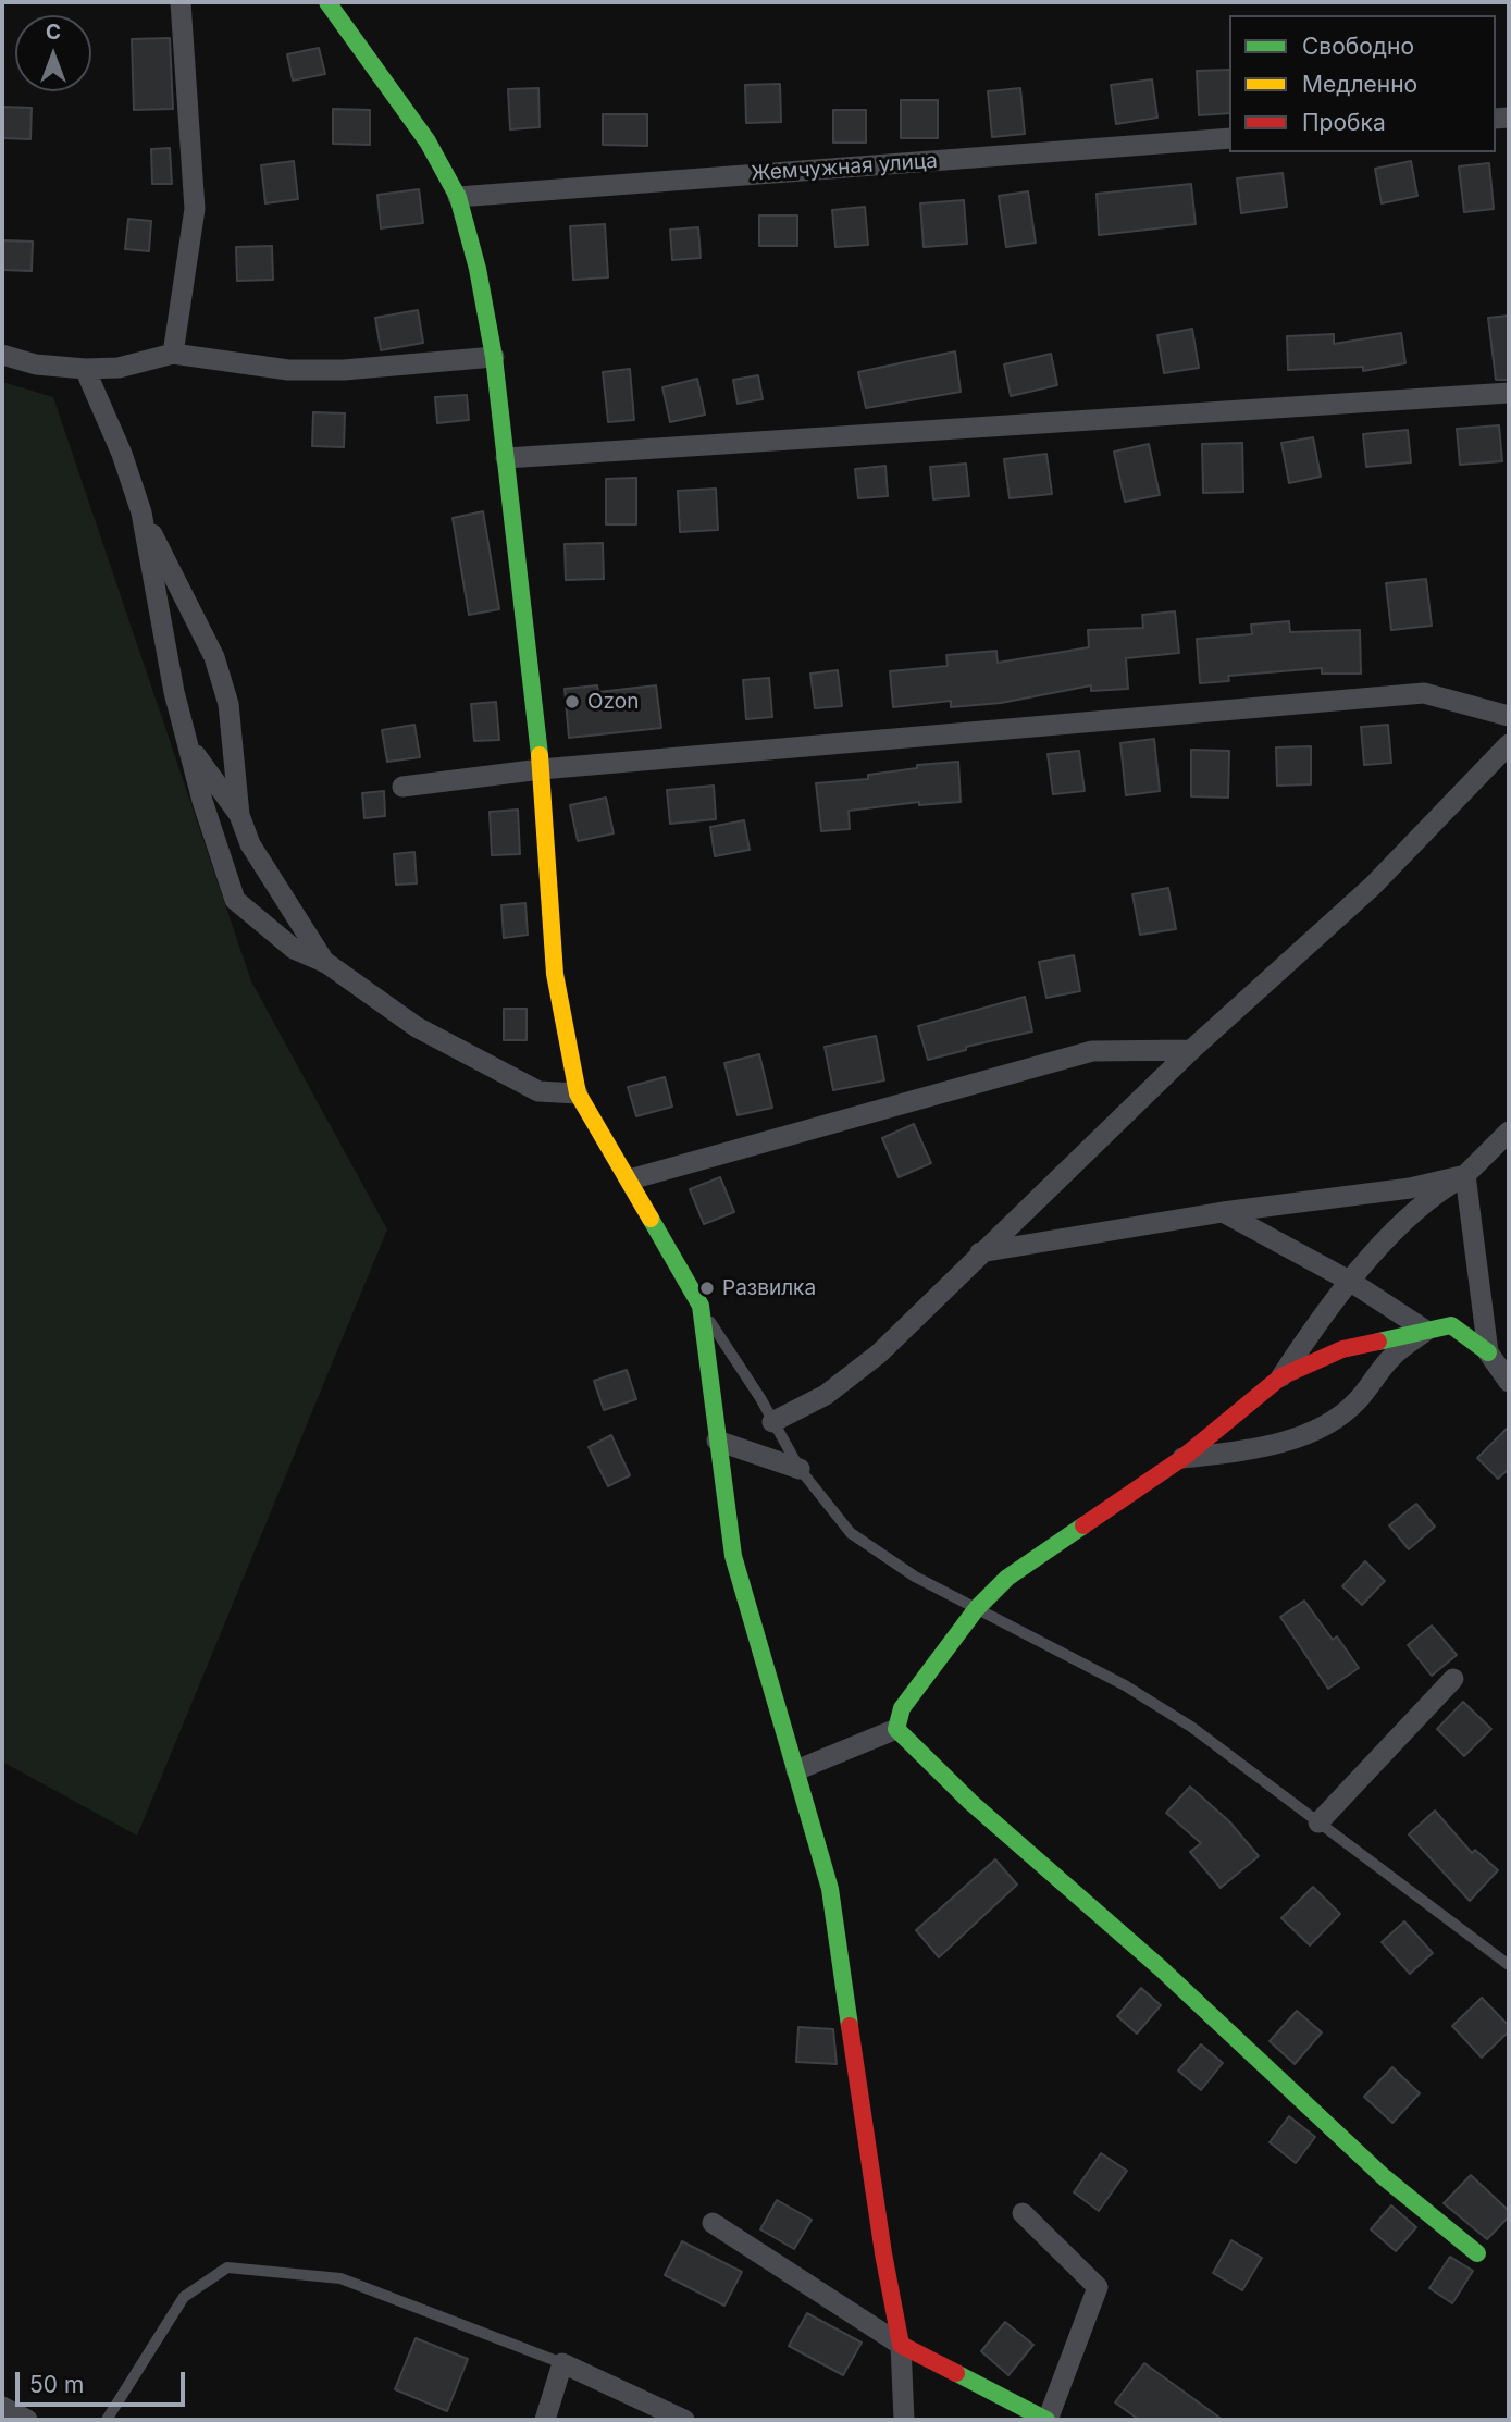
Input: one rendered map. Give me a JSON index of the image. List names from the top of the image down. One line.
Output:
{"streets":{"street":["Жемчужная улица"]},"places":["Ozon","Развилка"],"legend":["Свободно","Медленно","Пробка"],"scale_bar":"50 m","north":"top"}
